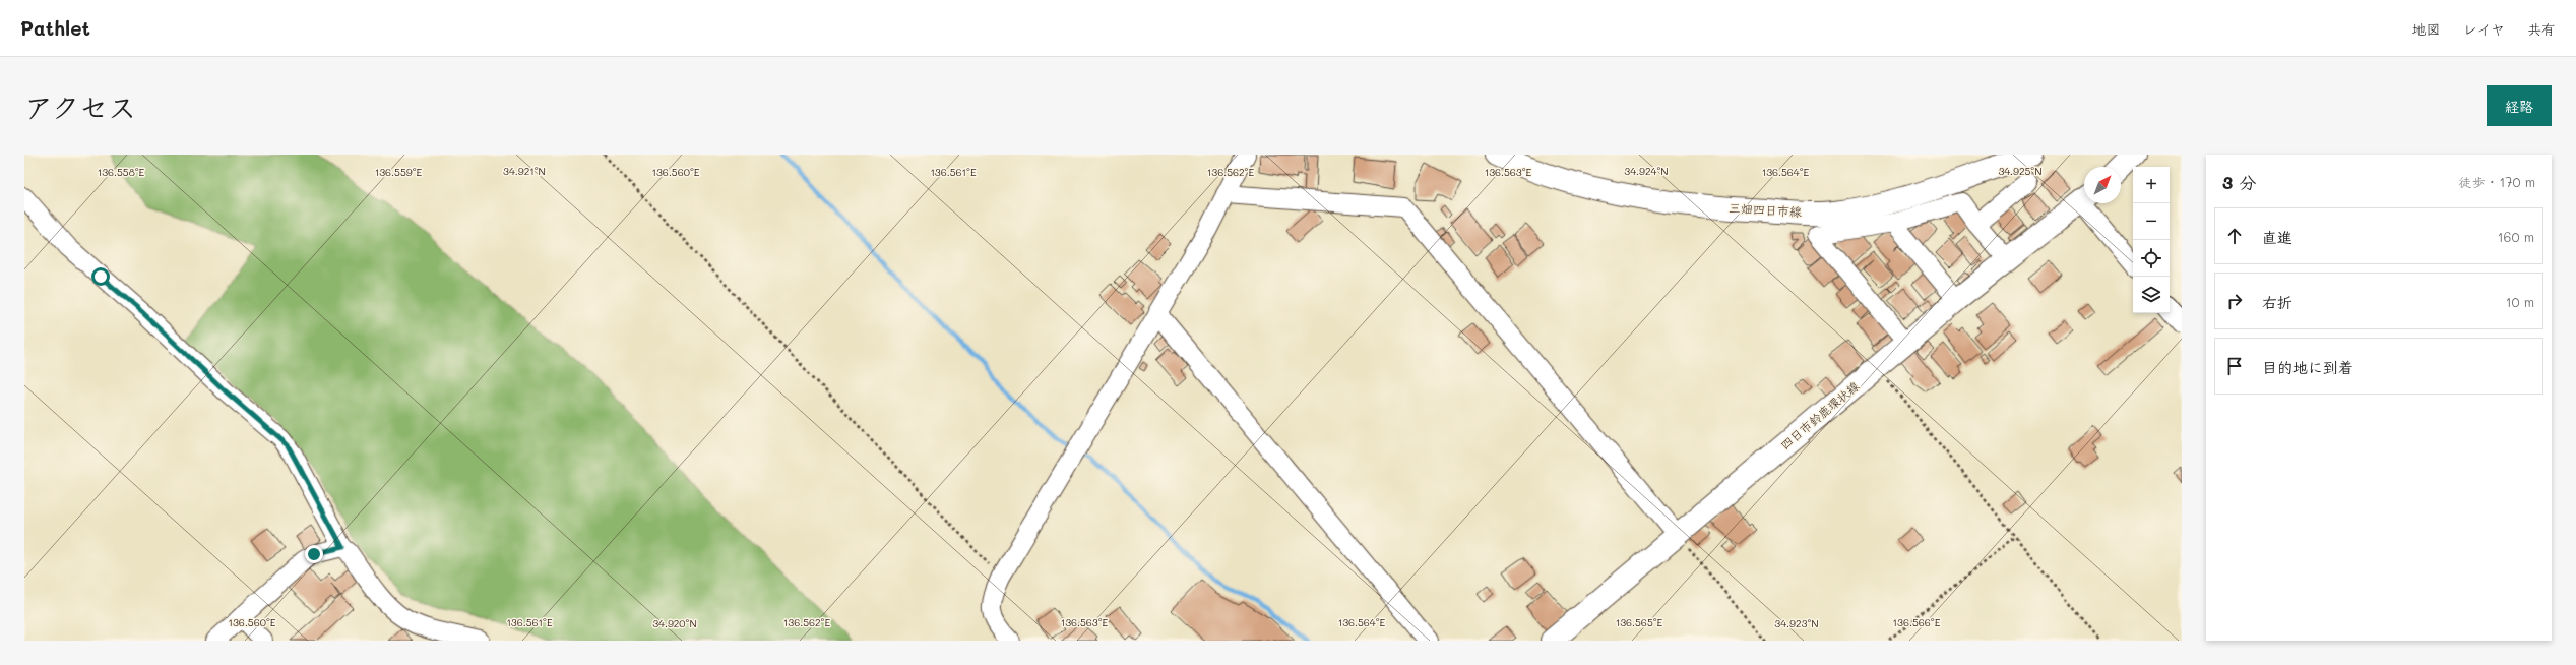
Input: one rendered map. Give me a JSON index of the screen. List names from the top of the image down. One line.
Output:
{"streets":{"main road":["三畑四日市線","四日市鈴鹿環状線"]},"north":"top right","page":{"header":"Pathlet","nav":["地図","レイヤ","共有"],"title":"アクセス","buttons":"経路","heading":["3 分","徒歩 · 170 m"],"map_buttons":["+","−"],"list":[["直進","160 m"],["右折","10 m"],"目的地に到着"]},"coordinates":["34.924°N","34.921°N","34.925°N","136.558°E","136.559°E","136.560°E","136.561°E","136.562°E","136.563°E","136.564°E","136.565°E","136.566°E","34.920°N","34.923°N"]}
